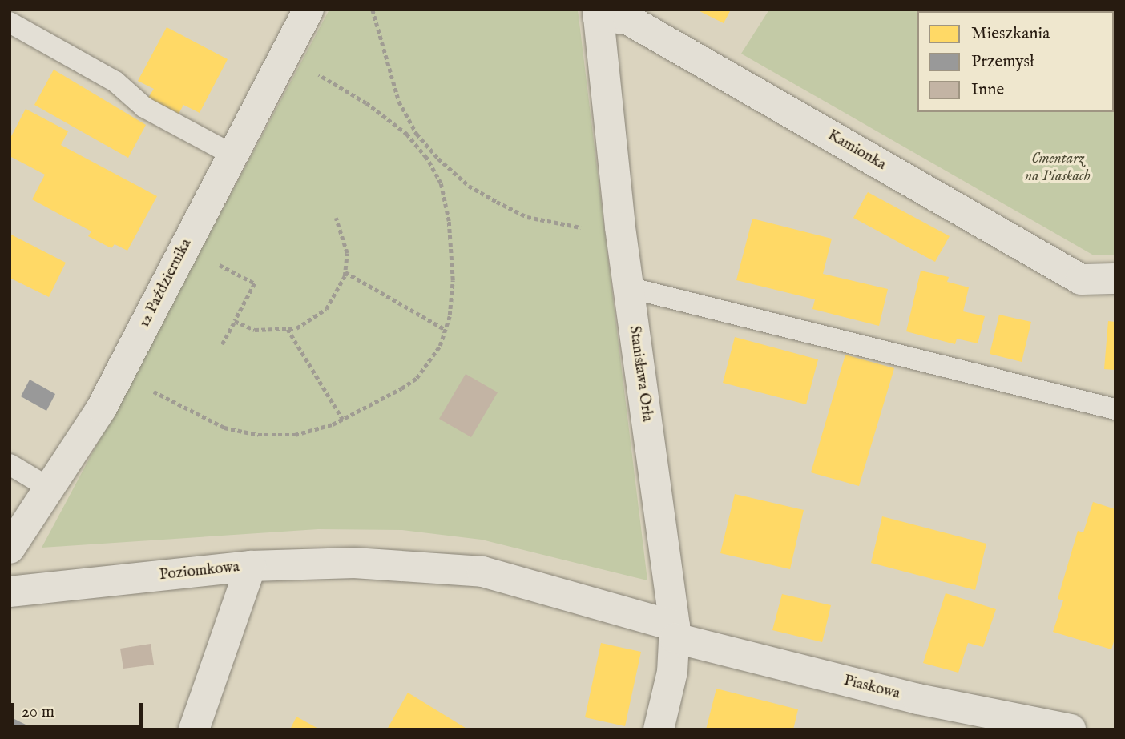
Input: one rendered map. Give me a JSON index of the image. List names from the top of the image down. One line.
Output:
{"streets":{"street":["Kamionka","12 Października","Stanisława Orła","Poziomkowa","Piaskowa"]},"crossings":[["Kamionka","Stanisława Orła"],["Stanisława Orła","Piaskowa"],["Poziomkowa","Piaskowa"]],"parks":["Cmentarz na Piaskach"],"legend":["Mieszkania","Przemysł","Inne"],"scale_bar":"20 m"}
